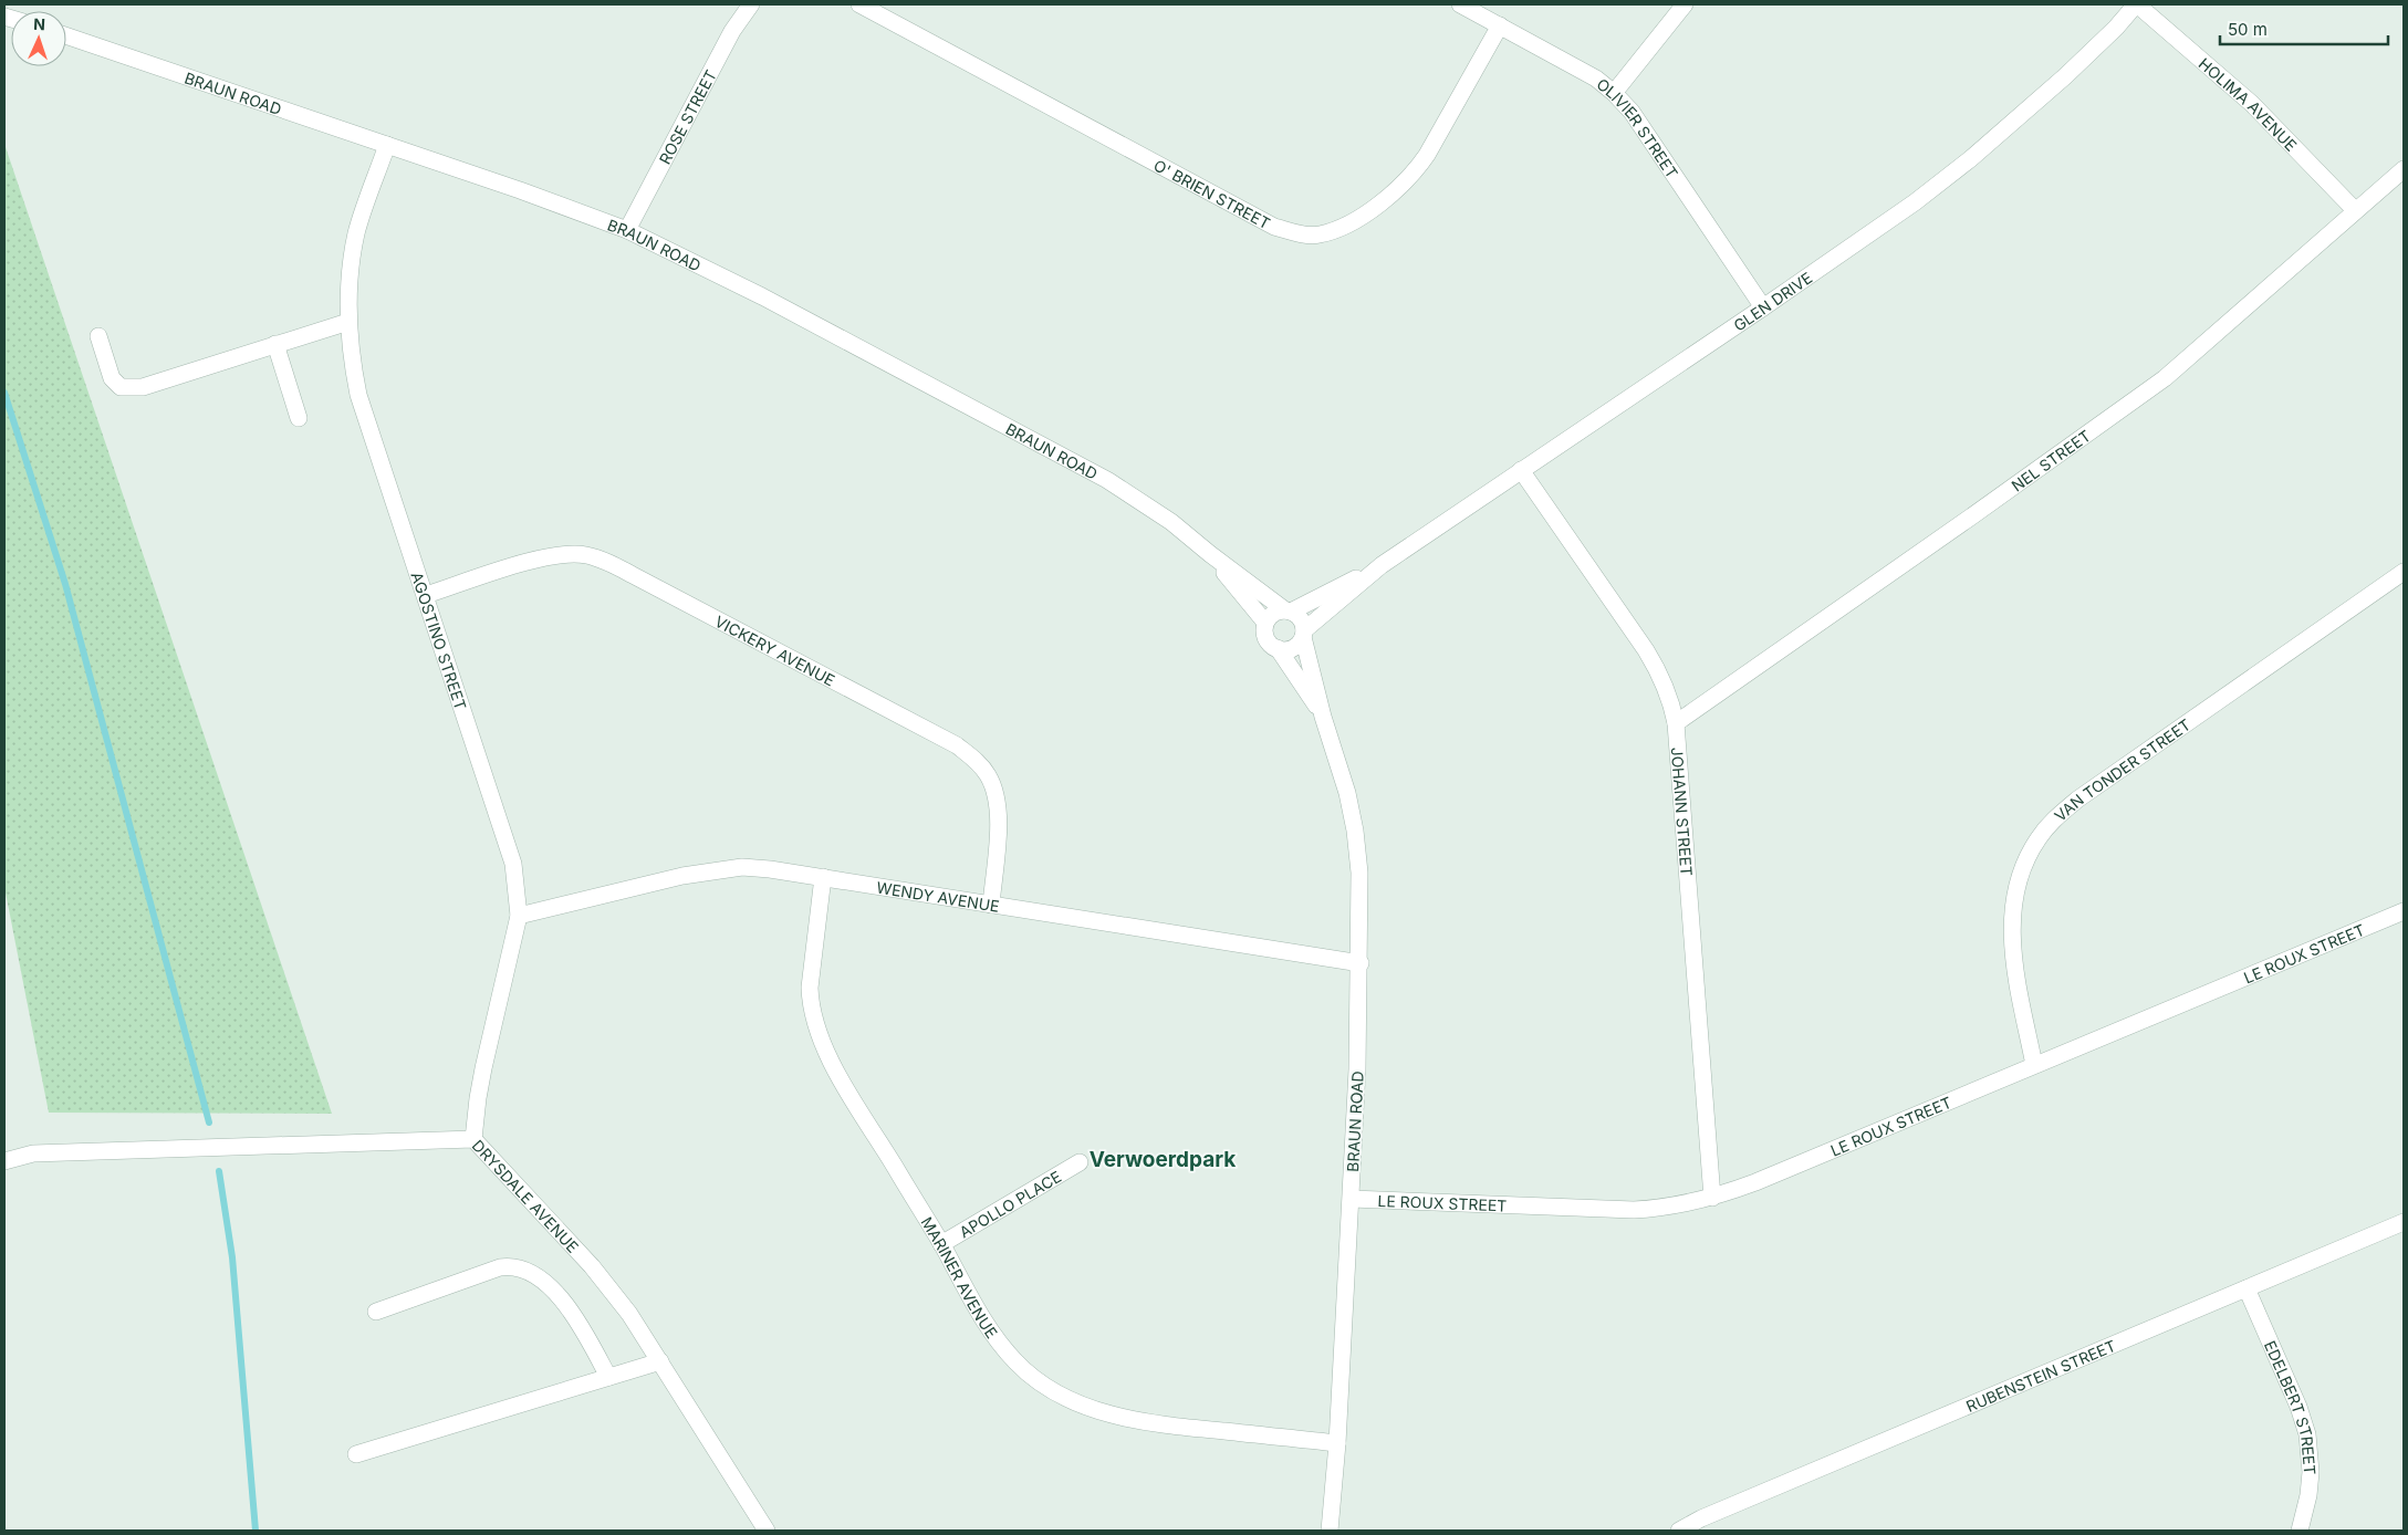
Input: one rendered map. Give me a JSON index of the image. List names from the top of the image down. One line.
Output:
{"streets":{"street":["BRAUN ROAD","HOLIMA AVENUE","ROSE STREET","OLIVIER STREET","O' BRIEN STREET","GLEN DRIVE","NEL STREET","AGOSTINO STREET","VICKERY AVENUE","VAN TONDER STREET","JOHANN STREET","WENDY AVENUE","LE ROUX STREET","DRYSDALE AVENUE","APOLLO PLACE","MARINER AVENUE","RUBENSTEIN STREET","EDELBERT STREET"]},"crossings":[["BRAUN ROAD","ROSE STREET"],["BRAUN ROAD","GLEN DRIVE"],["BRAUN ROAD","AGOSTINO STREET"],["BRAUN ROAD","WENDY AVENUE"],["BRAUN ROAD","LE ROUX STREET"],["BRAUN ROAD","MARINER AVENUE"],["HOLIMA AVENUE","GLEN DRIVE"],["HOLIMA AVENUE","NEL STREET"],["OLIVIER STREET","O' BRIEN STREET"],["OLIVIER STREET","GLEN DRIVE"],["GLEN DRIVE","JOHANN STREET"],["NEL STREET","JOHANN STREET"],["AGOSTINO STREET","VICKERY AVENUE"],["AGOSTINO STREET","WENDY AVENUE"],["AGOSTINO STREET","DRYSDALE AVENUE"],["VICKERY AVENUE","WENDY AVENUE"],["VAN TONDER STREET","LE ROUX STREET"],["JOHANN STREET","LE ROUX STREET"],["WENDY AVENUE","MARINER AVENUE"],["APOLLO PLACE","MARINER AVENUE"],["RUBENSTEIN STREET","EDELBERT STREET"]],"districts":["Verwoerdpark"],"scale_bar":"50 m","north":"top"}
